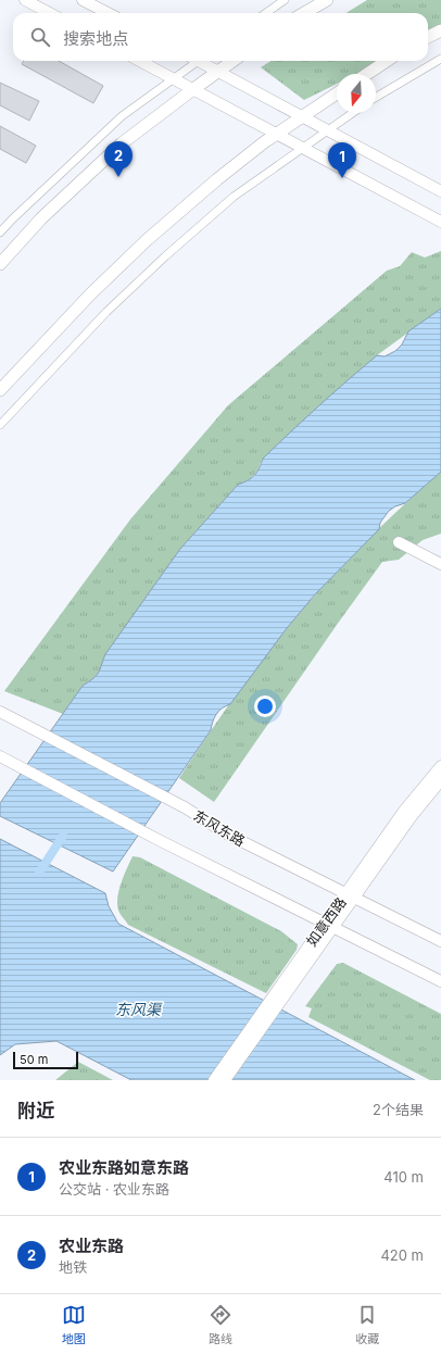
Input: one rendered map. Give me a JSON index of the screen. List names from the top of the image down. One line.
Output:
{"streets":{"main road":["东风东路","如意西路"]},"crossings":[["东风东路","如意西路"]],"water":["东风渠"],"scale_bar":"50 m","north":"bottom","page":{"search":"搜索地点","pins":["2","1"],"scale":"50 m","heading":["附近","2个结果"],"list":[{"mark":"1","name":"农业东路如意东路","note":"公交站 · 农业东路","value":"410 m"},{"mark":"2","name":"农业东路","note":"地铁","value":"420 m"}],"nav":["地图","路线","收藏"]}}
